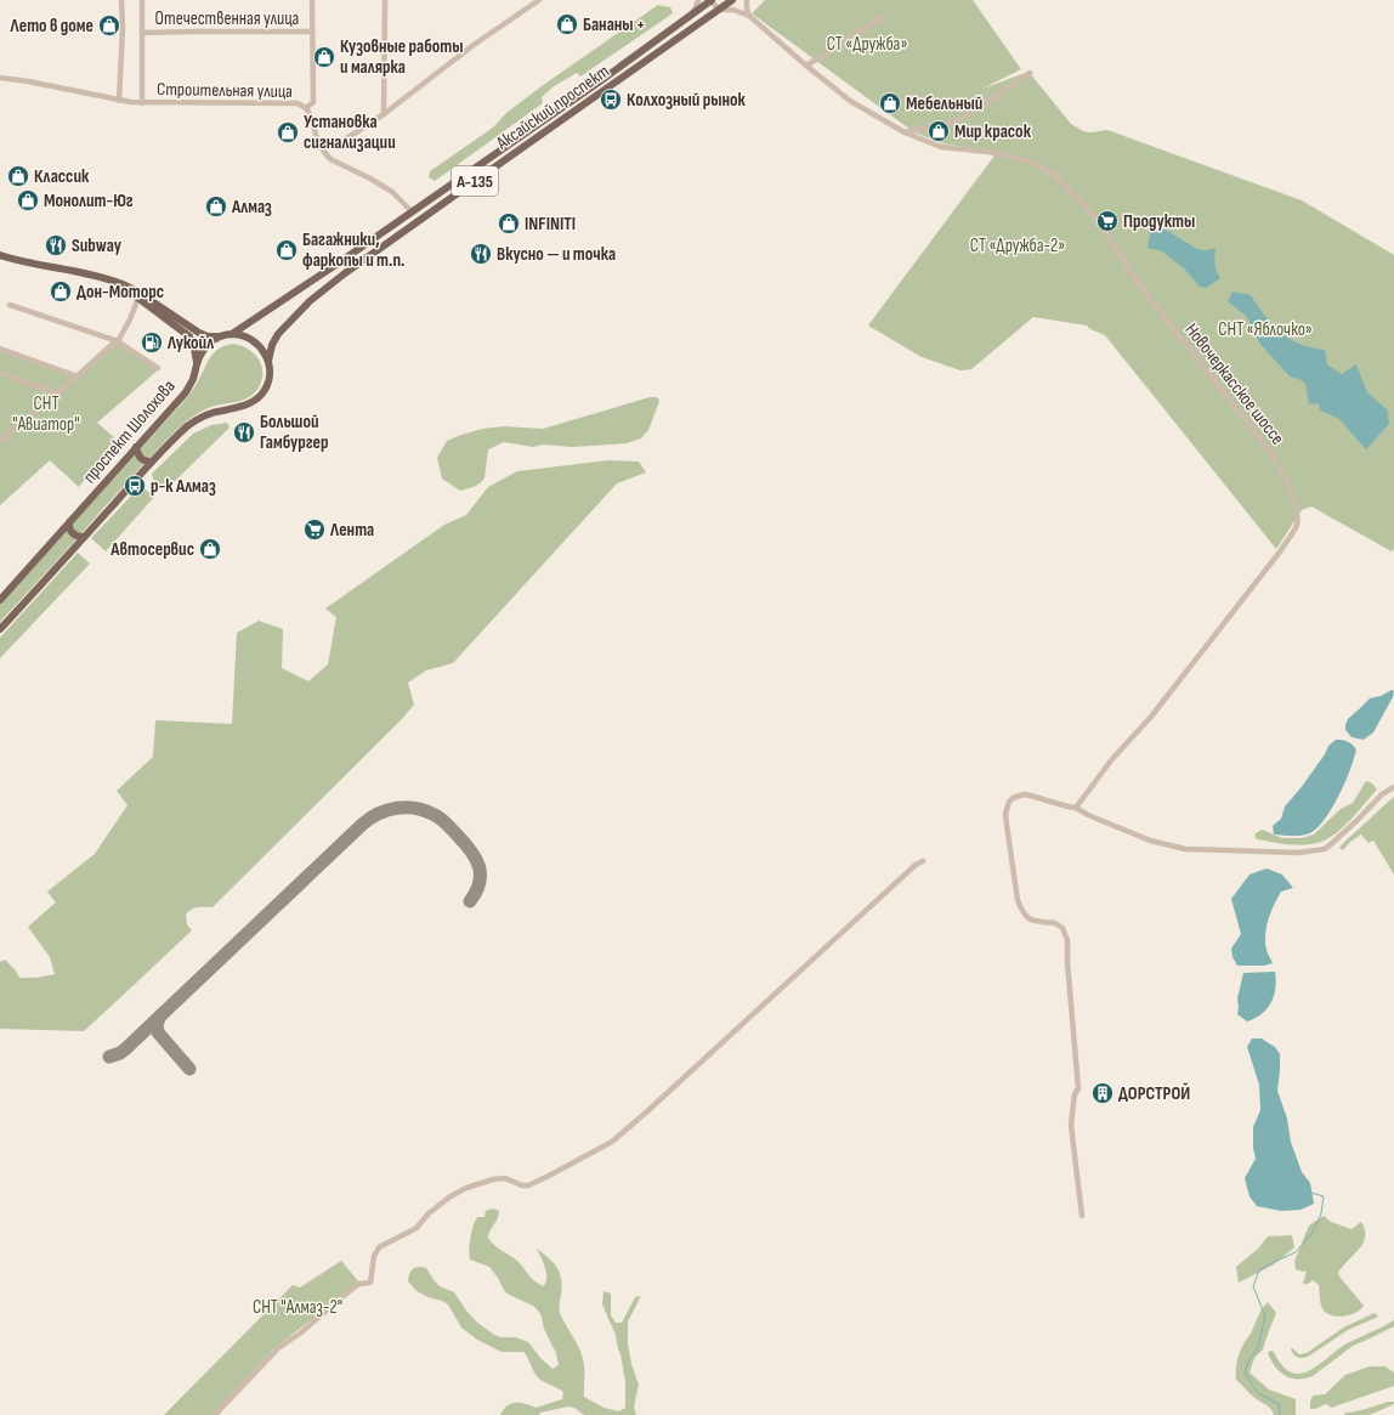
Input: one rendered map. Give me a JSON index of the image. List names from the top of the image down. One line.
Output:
{"streets":{"main road":["Аксайский проспект","А-135","проспект Шолохова"],"street":["Отечественная улица","Строительная улица","Новочеркасское шоссе"]},"crossings":[["Аксайский проспект","проспект Шолохова"]],"parks":["СТ «Дружба»","СТ «Дружба-2»","СНТ «Яблочко»","СНТ \"Авиатор\"","СНТ \"Алмаз-2\""],"places":{"shop":["Бананы +","Лето в доме","Кузовные работы и малярка","Мебельный","Мир красок","Установка сигнализации","Классик","Монолит-Юг","Алмаз","INFINITI","Багажники, фаркопы и т.п.","Дон-Моторс","Автосервис"],"bus stop":["Колхозный рынок","р-к Алмаз"],"supermarket":["Продукты","Лента"],"restaurant":["Subway","Вкусно — и точка","Большой Гамбургер"],"fuel station":["Лукойл"],"building":["ДОРСТРОЙ"]}}
